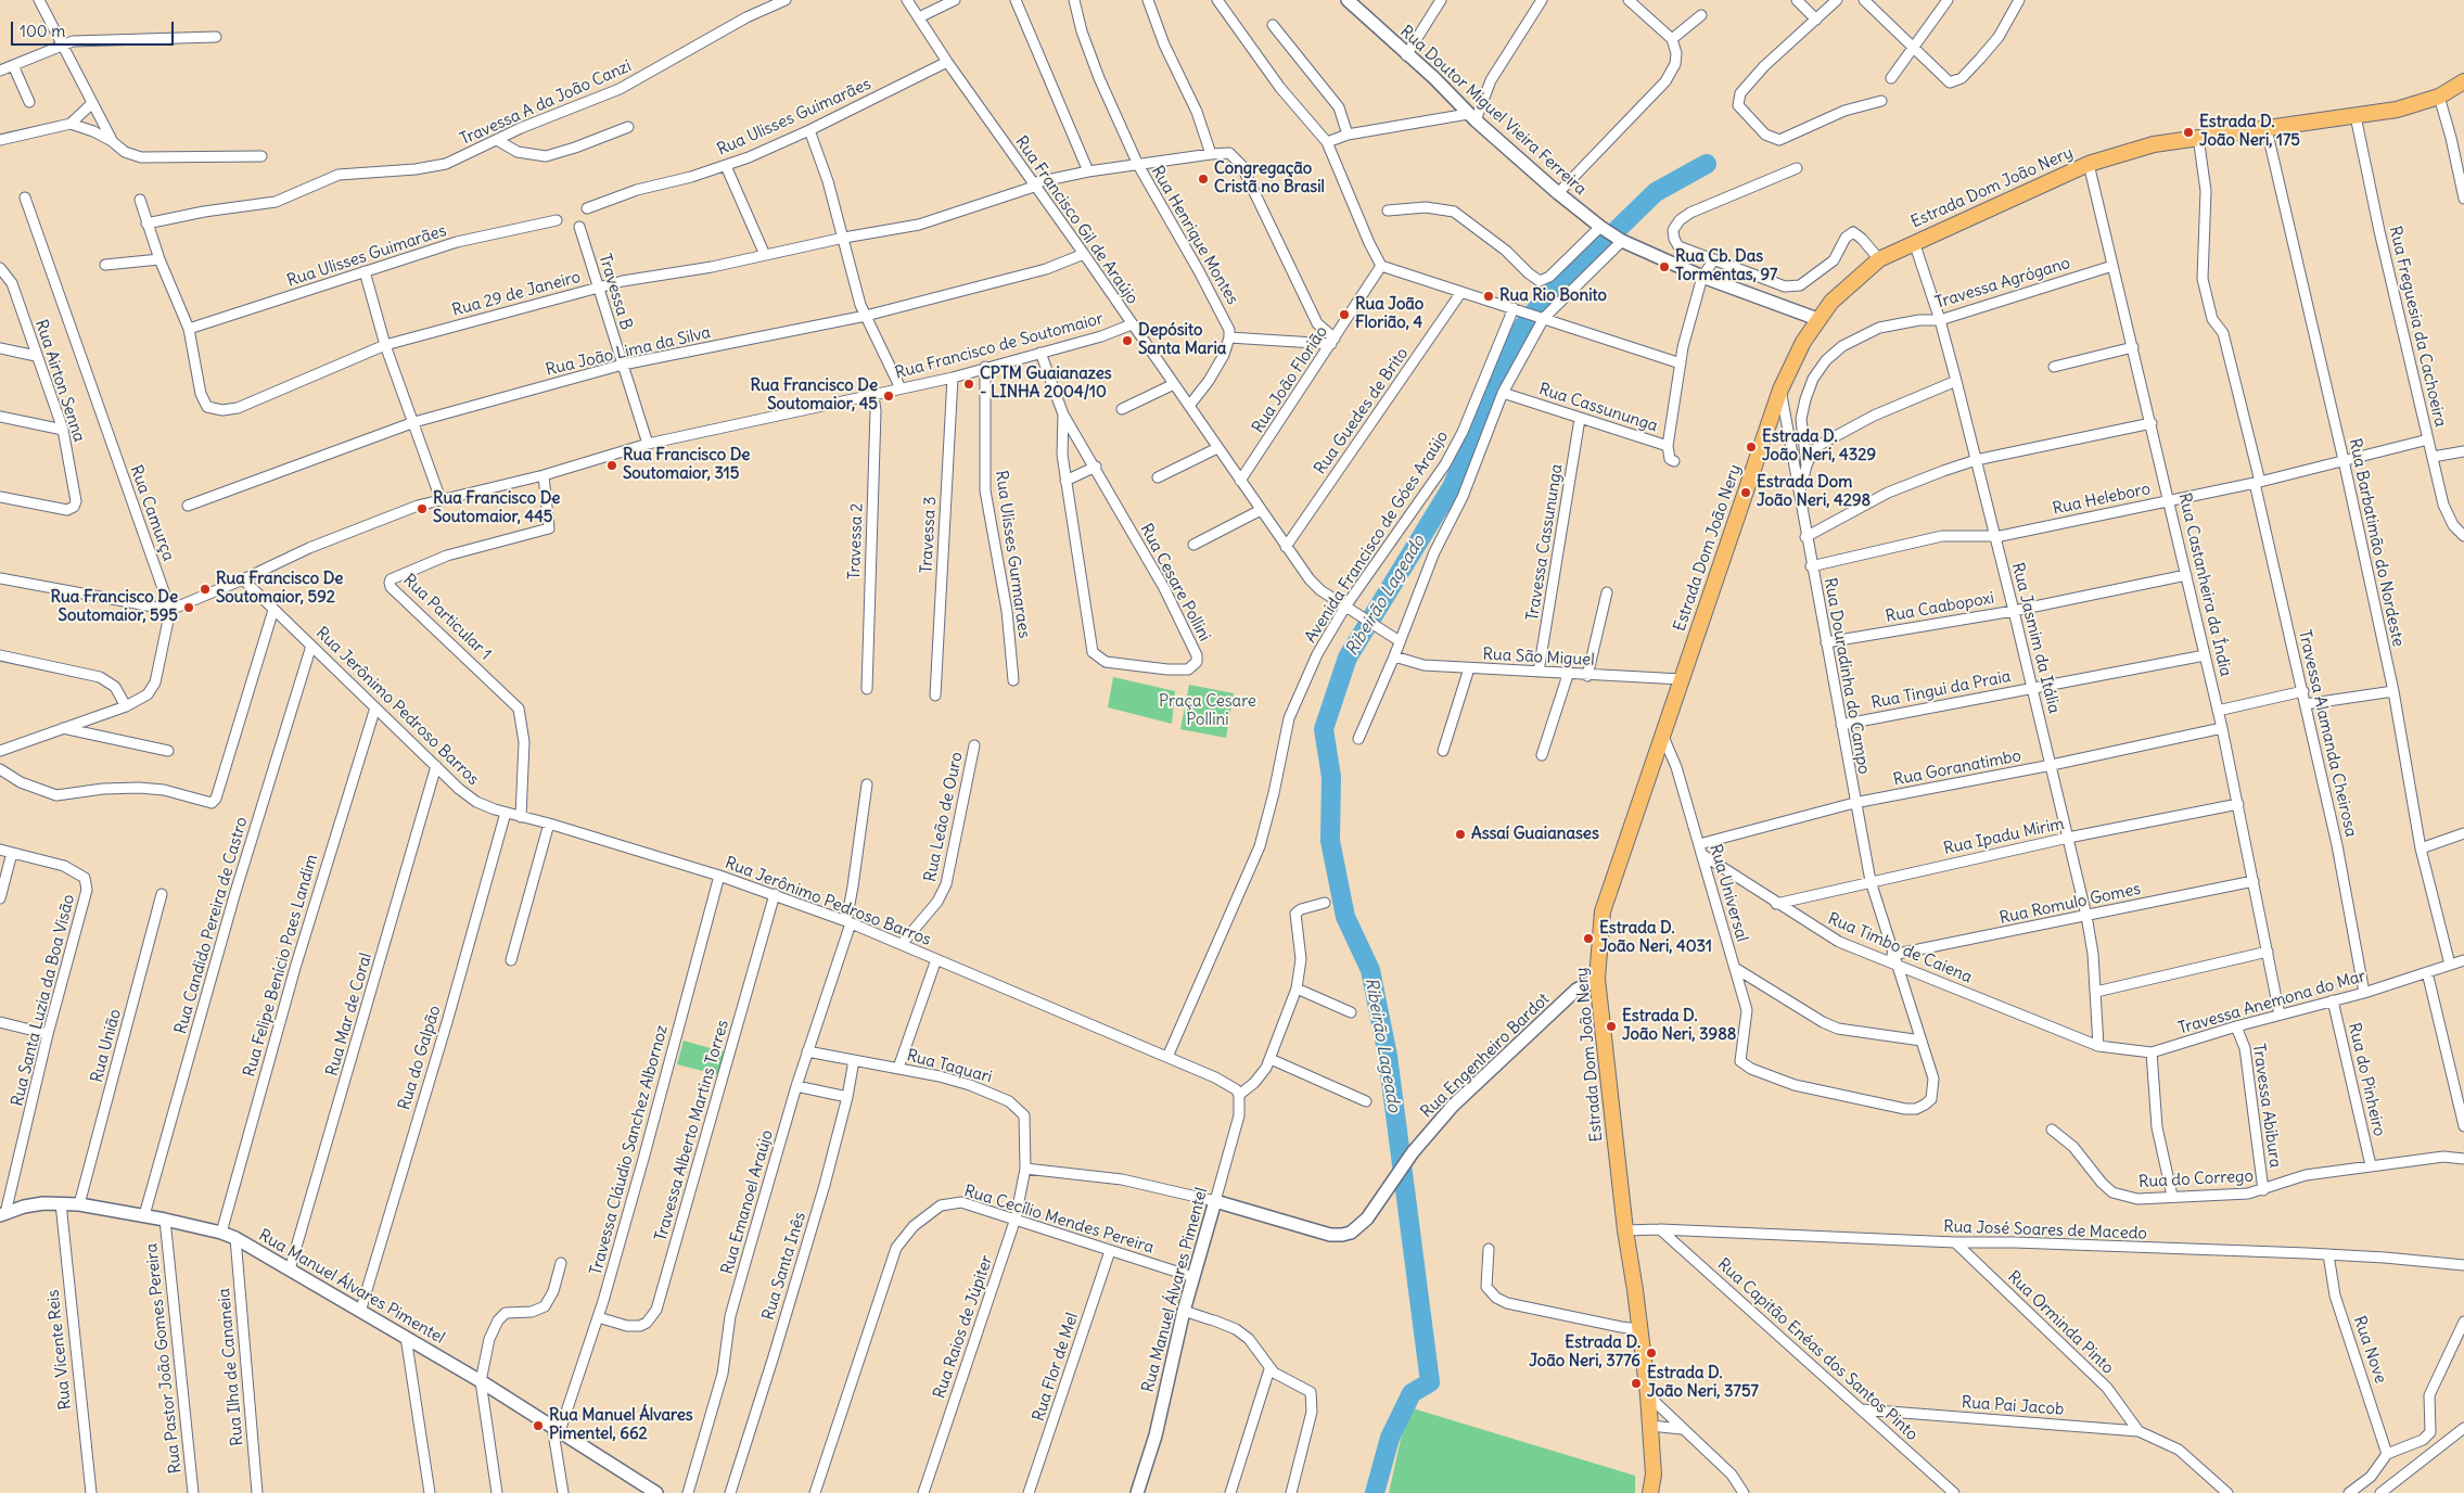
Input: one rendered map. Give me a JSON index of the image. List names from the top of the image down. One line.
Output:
{"streets":{"main road":["Estrada Dom João Nery"],"street":["Travessa A da João Canzi","Rua Doutor Miguel Vieira Ferreira","Rua Ulisses Guimarães","Rua Francisco Gil de Araújo","Rua Henrique Montes","Travessa Agrógano","Travessa B","Rua 29 de Janeiro","Rua Freguesia da Cachoeira","Rua Francisco de Soutomaior","Rua João Lima da Silva","Rua João Florião","Rua Airton Senna","Rua Cassununga","Rua Guedes de Brito","Rua Heleboro","Rua Camurça","Travessa 3","Avenida Francisco de Góes Araújo","Travessa 2","Travessa Cassununga","Rua Barbatimão do Nordeste","Rua Ulisses Gurmaraes","Rua Cesare Pollini","Rua Castanheira da Índia","Rua Caabopoxi","Rua Particular 1","Rua Jasmim da Itália","Rua São Miguel","Rua Douradinha do Campo","Rua Tingui da Praia","Rua Jerônimo Pedroso Barros","Travessa Alamanda Cheirosa","Rua Goranatimbo","Rua Leão de Ouro","Rua Ipadu Mirim","Rua Universal","Rua Romulo Gomes","Rua Candido Pereira de Castro","Rua Timbo de Caiena","Rua Felipe Benício Paes Landim","Rua Santa Luzia da Boa Visão","Travessa Anemona do Mar","Rua Mar de Coral","Rua União","Rua Engenheiro Bardot","Rua do Galpão","Rua Taquari","Rua do Pinheiro","Travessa Abibura","Travessa Alberto Martins Torres","Travessa Cláudio Sanchez Albornoz","Rua do Corrego","Rua Emanoel Araújo","Rua Cecílio Mendes Pereira","Rua José Soares de Macedo","Rua Santa Inês","Rua Manuel Álvares Pimentel","Rua Orminda Pinto","Rua Raios de Júpiter","Rua Vicente Reis","Rua Capitão Enéas dos Santos Pinto","Rua Nove","Rua Pastor João Gomes Pereira","Rua Ilha de Cananeia","Rua Flor de Mel","Rua Pai Jacob"]},"crossings":[["Rua Doutor Miguel Vieira Ferreira","Estrada Dom João Nery"],["Rua Ulisses Guimarães","Rua Francisco Gil de Araújo"],["Rua Ulisses Guimarães","Rua 29 de Janeiro"],["Estrada Dom João Nery","Rua Freguesia da Cachoeira"],["Estrada Dom João Nery","Rua Barbatimão do Nordeste"],["Estrada Dom João Nery","Rua Castanheira da Índia"],["Estrada Dom João Nery","Rua Jasmim da Itália"],["Estrada Dom João Nery","Rua São Miguel"],["Estrada Dom João Nery","Rua Douradinha do Campo"],["Estrada Dom João Nery","Travessa Alamanda Cheirosa"],["Estrada Dom João Nery","Rua Universal"],["Estrada Dom João Nery","Rua Engenheiro Bardot"],["Estrada Dom João Nery","Rua José Soares de Macedo"],["Rua Francisco Gil de Araújo","Rua 29 de Janeiro"],["Rua Francisco Gil de Araújo","Rua Francisco de Soutomaior"],["Rua Francisco Gil de Araújo","Rua João Lima da Silva"],["Rua Francisco Gil de Araújo","Rua João Florião"],["Rua Francisco Gil de Araújo","Rua Guedes de Brito"],["Rua Francisco Gil de Araújo","Avenida Francisco de Góes Araújo"],["Rua Henrique Montes","Rua 29 de Janeiro"],["Travessa Agrógano","Rua Castanheira da Índia"],["Travessa Agrógano","Rua Jasmim da Itália"],["Travessa B","Rua 29 de Janeiro"],["Travessa B","Rua Francisco de Soutomaior"],["Travessa B","Rua João Lima da Silva"],["Rua 29 de Janeiro","Rua João Florião"],["Rua Freguesia da Cachoeira","Rua Heleboro"],["Rua Francisco de Soutomaior","Rua Camurça"],["Rua Francisco de Soutomaior","Travessa 3"],["Rua Francisco de Soutomaior","Travessa 2"],["Rua Francisco de Soutomaior","Rua Ulisses Gurmaraes"],["Rua Francisco de Soutomaior","Rua Cesare Pollini"],["Rua Francisco de Soutomaior","Rua Particular 1"],["Rua Francisco de Soutomaior","Rua Jerônimo Pedroso Barros"],["Rua Cassununga","Travessa Cassununga"],["Rua Heleboro","Rua Barbatimão do Nordeste"],["Rua Heleboro","Rua Castanheira da Índia"],["Rua Heleboro","Rua Jasmim da Itália"],["Rua Heleboro","Rua Douradinha do Campo"],["Rua Heleboro","Travessa Alamanda Cheirosa"],["Avenida Francisco de Góes Araújo","Rua Jerônimo Pedroso Barros"],["Travessa Cassununga","Rua São Miguel"],["Rua Barbatimão do Nordeste","Travessa Anemona do Mar"],["Rua Castanheira da Índia","Rua Caabopoxi"],["Rua Castanheira da Índia","Rua Tingui da Praia"],["Rua Castanheira da Índia","Rua Goranatimbo"],["Rua Castanheira da Índia","Rua Ipadu Mirim"],["Rua Castanheira da Índia","Rua Romulo Gomes"],["Rua Castanheira da Índia","Travessa Anemona do Mar"],["Rua Caabopoxi","Rua Jasmim da Itália"],["Rua Caabopoxi","Rua Douradinha do Campo"],["Rua Particular 1","Rua Jerônimo Pedroso Barros"],["Rua Jasmim da Itália","Rua Tingui da Praia"],["Rua Jasmim da Itália","Rua Goranatimbo"],["Rua Jasmim da Itália","Rua Ipadu Mirim"],["Rua Jasmim da Itália","Rua Romulo Gomes"],["Rua Jasmim da Itália","Rua Timbo de Caiena"],["Rua Jasmim da Itália","Travessa Anemona do Mar"],["Rua Douradinha do Campo","Rua Tingui da Praia"],["Rua Douradinha do Campo","Rua Goranatimbo"],["Rua Douradinha do Campo","Rua Ipadu Mirim"],["Rua Douradinha do Campo","Rua Universal"],["Rua Douradinha do Campo","Rua Romulo Gomes"],["Rua Douradinha do Campo","Rua Timbo de Caiena"],["Rua Jerônimo Pedroso Barros","Rua Leão de Ouro"],["Rua Jerônimo Pedroso Barros","Rua Candido Pereira de Castro"],["Rua Jerônimo Pedroso Barros","Rua Felipe Benício Paes Landim"],["Rua Jerônimo Pedroso Barros","Rua Mar de Coral"],["Rua Jerônimo Pedroso Barros","Rua do Galpão"],["Rua Jerônimo Pedroso Barros","Travessa Alberto Martins Torres"],["Rua Jerônimo Pedroso Barros","Travessa Cláudio Sanchez Albornoz"],["Rua Jerônimo Pedroso Barros","Rua Emanoel Araújo"],["Rua Jerônimo Pedroso Barros","Rua Manuel Álvares Pimentel"],["Travessa Alamanda Cheirosa","Travessa Anemona do Mar"],["Rua Goranatimbo","Rua Universal"],["Rua Ipadu Mirim","Rua Timbo de Caiena"],["Rua Universal","Rua Timbo de Caiena"],["Rua Candido Pereira de Castro","Rua Manuel Álvares Pimentel"],["Rua Timbo de Caiena","Travessa Anemona do Mar"],["Rua Felipe Benício Paes Landim","Rua Manuel Álvares Pimentel"],["Rua Santa Luzia da Boa Visão","Rua Manuel Álvares Pimentel"],["Travessa Anemona do Mar","Rua do Pinheiro"],["Travessa Anemona do Mar","Travessa Abibura"],["Rua Mar de Coral","Rua Manuel Álvares Pimentel"],["Rua União","Rua Manuel Álvares Pimentel"],["Rua Engenheiro Bardot","Rua Manuel Álvares Pimentel"],["Rua do Galpão","Rua Manuel Álvares Pimentel"],["Rua Taquari","Rua Emanoel Araújo"],["Rua Taquari","Rua Santa Inês"],["Rua Taquari","Rua Raios de Júpiter"],["Rua do Pinheiro","Rua do Corrego"],["Travessa Abibura","Rua do Corrego"],["Travessa Alberto Martins Torres","Travessa Cláudio Sanchez Albornoz"],["Travessa Cláudio Sanchez Albornoz","Rua Manuel Álvares Pimentel"],["Rua Cecílio Mendes Pereira","Rua Manuel Álvares Pimentel"],["Rua Cecílio Mendes Pereira","Rua Raios de Júpiter"],["Rua Cecílio Mendes Pereira","Rua Flor de Mel"],["Rua José Soares de Macedo","Rua Orminda Pinto"],["Rua José Soares de Macedo","Rua Capitão Enéas dos Santos Pinto"],["Rua José Soares de Macedo","Rua Nove"],["Rua Manuel Álvares Pimentel","Rua Vicente Reis"],["Rua Manuel Álvares Pimentel","Rua Pastor João Gomes Pereira"],["Rua Manuel Álvares Pimentel","Rua Ilha de Cananeia"],["Rua Orminda Pinto","Rua Pai Jacob"],["Rua Capitão Enéas dos Santos Pinto","Rua Pai Jacob"]],"water":["Ribeirão Lageado"],"parks":["Praça Cesare Pollini"],"places":["Estrada D. João Neri, 175","Congregação Cristã no Brasil","Rua Cb. Das Tormentas, 97","Rua Rio Bonito","Rua João Florião, 4","Depósito Santa Maria","CPTM Guaianazes - LINHA 2004/10","Rua Francisco De Soutomaior, 45","Estrada D. João Neri, 4329","Rua Francisco De Soutomaior, 315","Estrada Dom João Neri, 4298","Rua Francisco De Soutomaior, 445","Rua Francisco De Soutomaior, 592","Rua Francisco De Soutomaior, 595","Assaí Guaianases","Estrada D. João Neri, 4031","Estrada D. João Neri, 3988","Estrada D. João Neri, 3776","Estrada D. João Neri, 3757","Rua Manuel Álvares Pimentel, 662"],"scale_bar":"100 m"}
